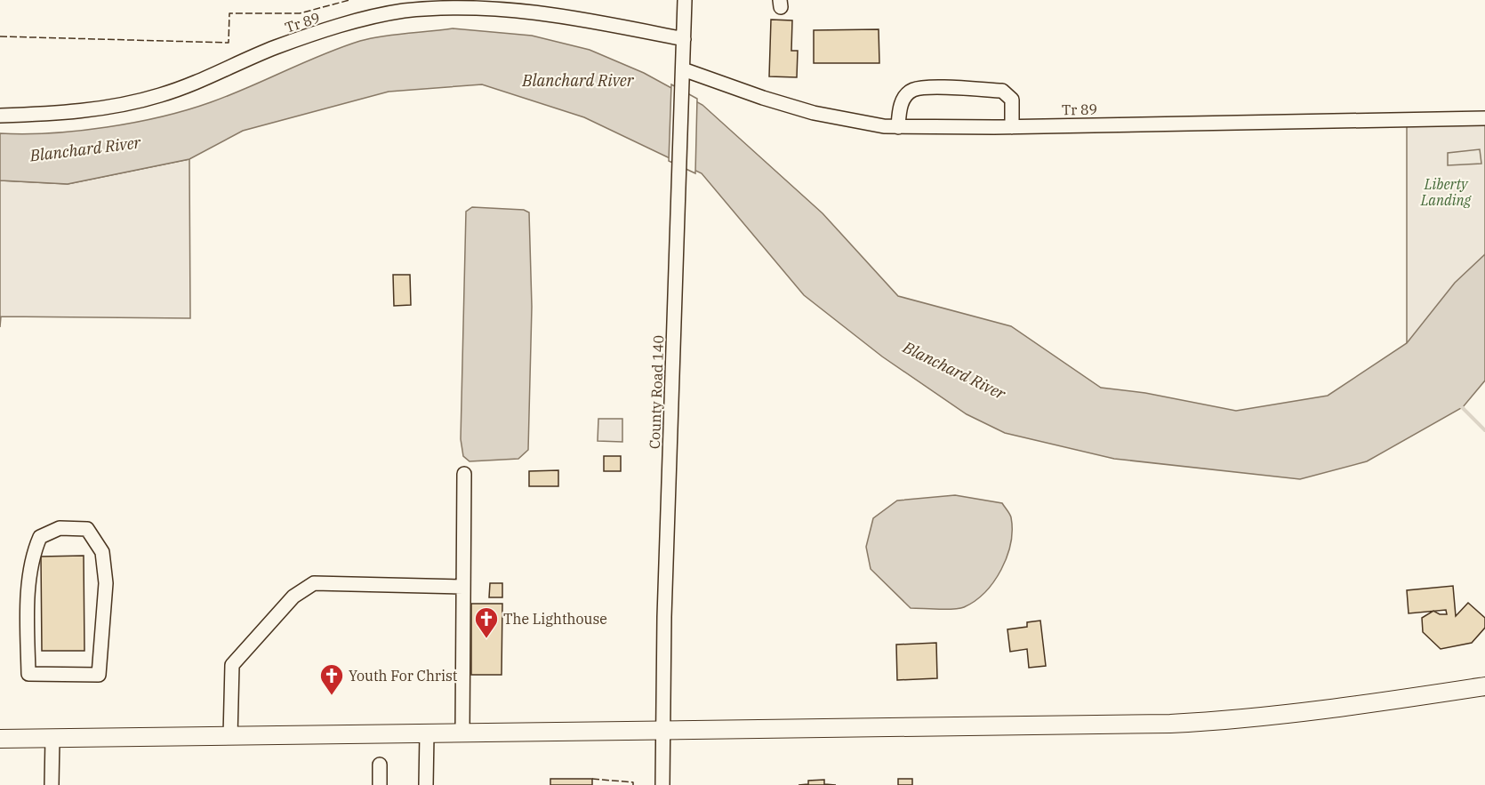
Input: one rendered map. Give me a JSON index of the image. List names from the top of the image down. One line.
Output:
{"streets":{"street":["Tr 89","County Road 140"]},"crossings":[["Tr 89","County Road 140"]],"water":["Blanchard River"],"parks":["Liberty Landing"],"places":{"church":["The Lighthouse","Youth For Christ"]}}
